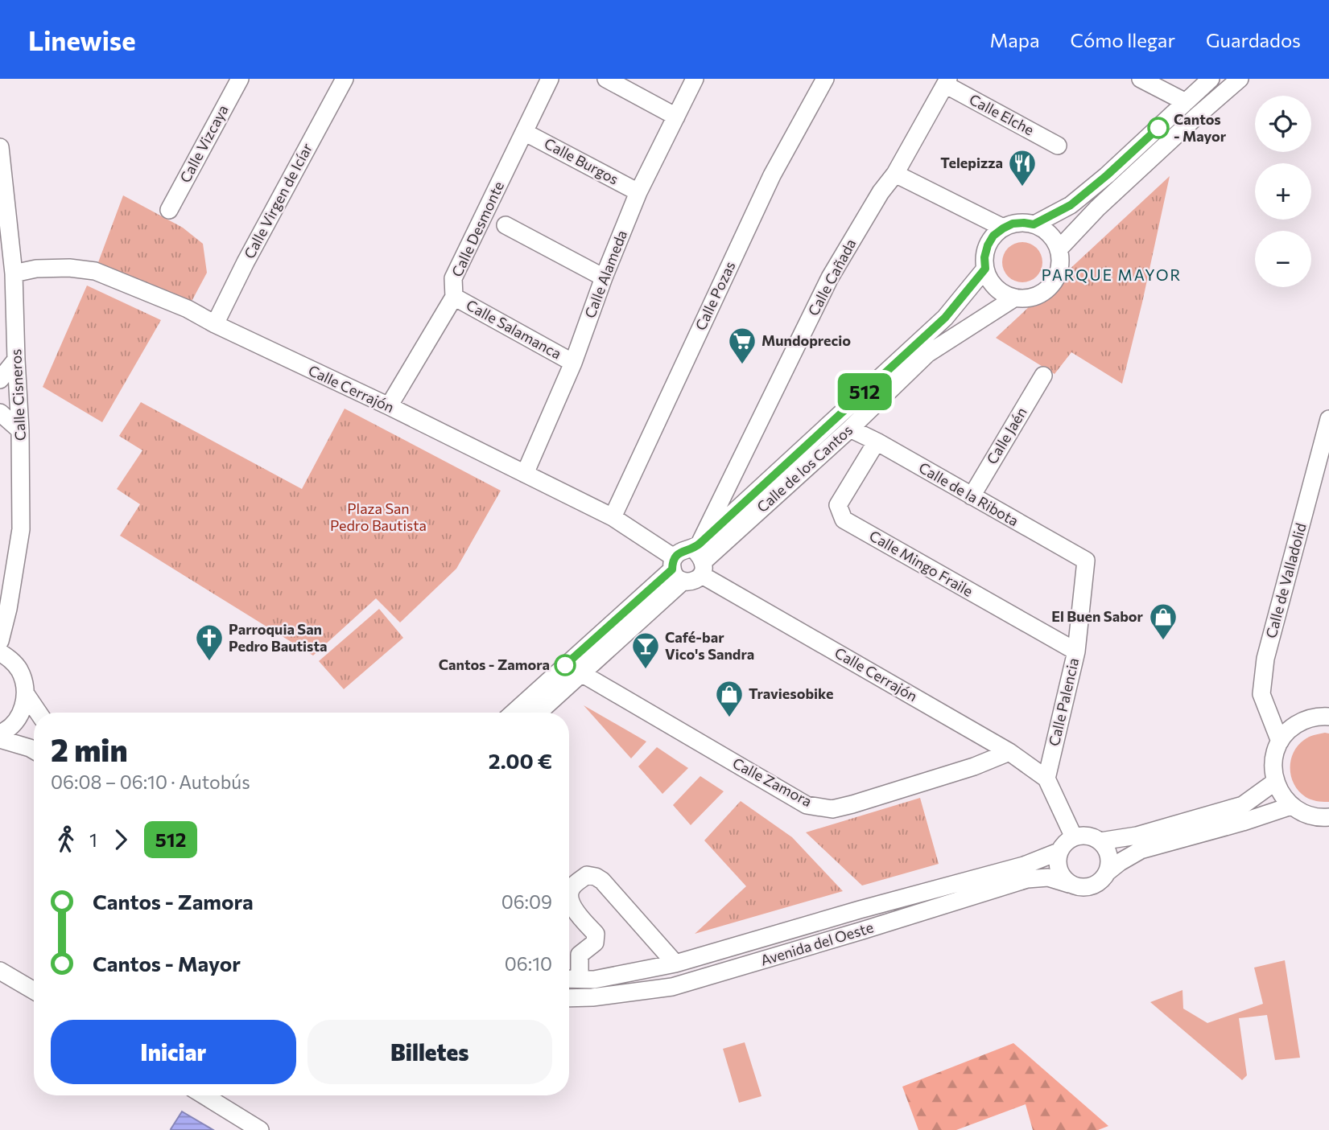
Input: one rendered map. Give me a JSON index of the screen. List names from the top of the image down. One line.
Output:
{"streets":{"street":["Calle Elche","Calle Vizcaya","Calle Burgos","Calle Virgen de Icíar","Calle Desmonte","Calle Alameda","Calle Cañada","Calle Pozas","Calle Salamanca","Calle Cerrajón","Calle Cisneros","Calle Jaén","Calle de los Cantos","Calle de la Ribota","Calle Mingo Fraile","Calle de Valladolid","Calle Palencia","Calle Zamora","Avenida del Oeste"]},"crossings":[["Calle Elche","Calle Cañada"],["Calle Burgos","Calle Desmonte"],["Calle Burgos","Calle Alameda"],["Calle Virgen de Icíar","Calle Cerrajón"],["Calle Desmonte","Calle Salamanca"],["Calle Desmonte","Calle Cerrajón"],["Calle Alameda","Calle Salamanca"],["Calle Alameda","Calle Cerrajón"],["Calle Cañada","Calle Cerrajón"],["Calle Cañada","Calle de los Cantos"],["Calle Pozas","Calle Cerrajón"],["Calle Cerrajón","Calle Cisneros"],["Calle Cerrajón","Calle de los Cantos"],["Calle Cerrajón","Calle Palencia"],["Calle Cerrajón","Calle Zamora"],["Calle Jaén","Calle de la Ribota"],["Calle de los Cantos","Calle de la Ribota"],["Calle de la Ribota","Calle Mingo Fraile"],["Calle de la Ribota","Calle Palencia"],["Calle Mingo Fraile","Calle Palencia"]],"districts":["PARQUE MAYOR"],"parks":["Plaza San Pedro Bautista"],"places":{"other":["Cantos - Mayor","Cantos - Zamora"],"restaurant":["Telepizza"],"supermarket":["Mundoprecio"],"shop":["El Buen Sabor","Traviesobike"],"church":["Parroquia San Pedro Bautista"],"bar":["Café-bar Vico's Sandra"]},"lines":["bus line 512"],"page":{"header":"Linewise","nav":["Mapa","Cómo llegar","Guardados"],"on_map":"512","map_buttons":["+","−"],"heading":["2 min","06:08 – 06:10 · Autobús","2.00 €"],"legs":["1","512"],"list":[{"name":"Cantos - Zamora","value":"06:09"},{"name":"Cantos - Mayor","value":"06:10"}],"buttons":["Iniciar","Billetes"]}}
